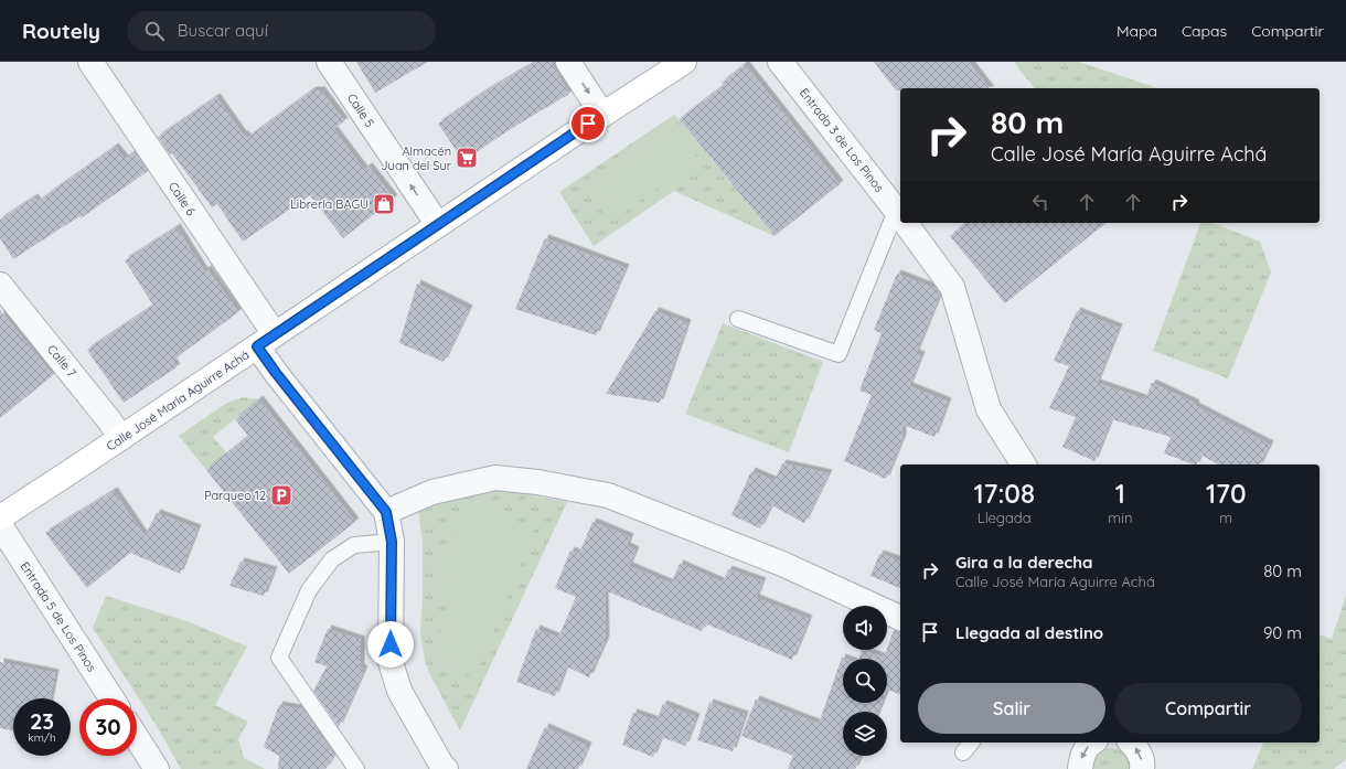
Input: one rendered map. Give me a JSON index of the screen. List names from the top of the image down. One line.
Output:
{"streets":{"street":["Calle 5","Entrada 3 de Los Pinos","Calle 6","Calle 7","Calle José María Aguirre Achá","Entrada 5 de Los Pinos"]},"crossings":[["Calle 5","Calle José María Aguirre Achá"],["Calle 6","Calle José María Aguirre Achá"],["Calle 7","Calle José María Aguirre Achá"]],"places":{"supermarket":["Almacén Juan del Sur"],"shop":["Librería BAGU"],"parking":["Parqueo 12"]},"page":{"header":"Routely","search":"Buscar aquí","nav":["Mapa","Capas","Compartir"],"turn":["80 m","Calle José María Aguirre Achá"],"eta":["17:08","Llegada","1","min","170","m"],"list":[{"name":"Gira a la derecha","note":"Calle José María Aguirre Achá","value":"80 m"},{"name":"Llegada al destino","value":"90 m"}],"buttons":["Salir","Compartir"],"speed":"23 km/h","limit":"30"}}
